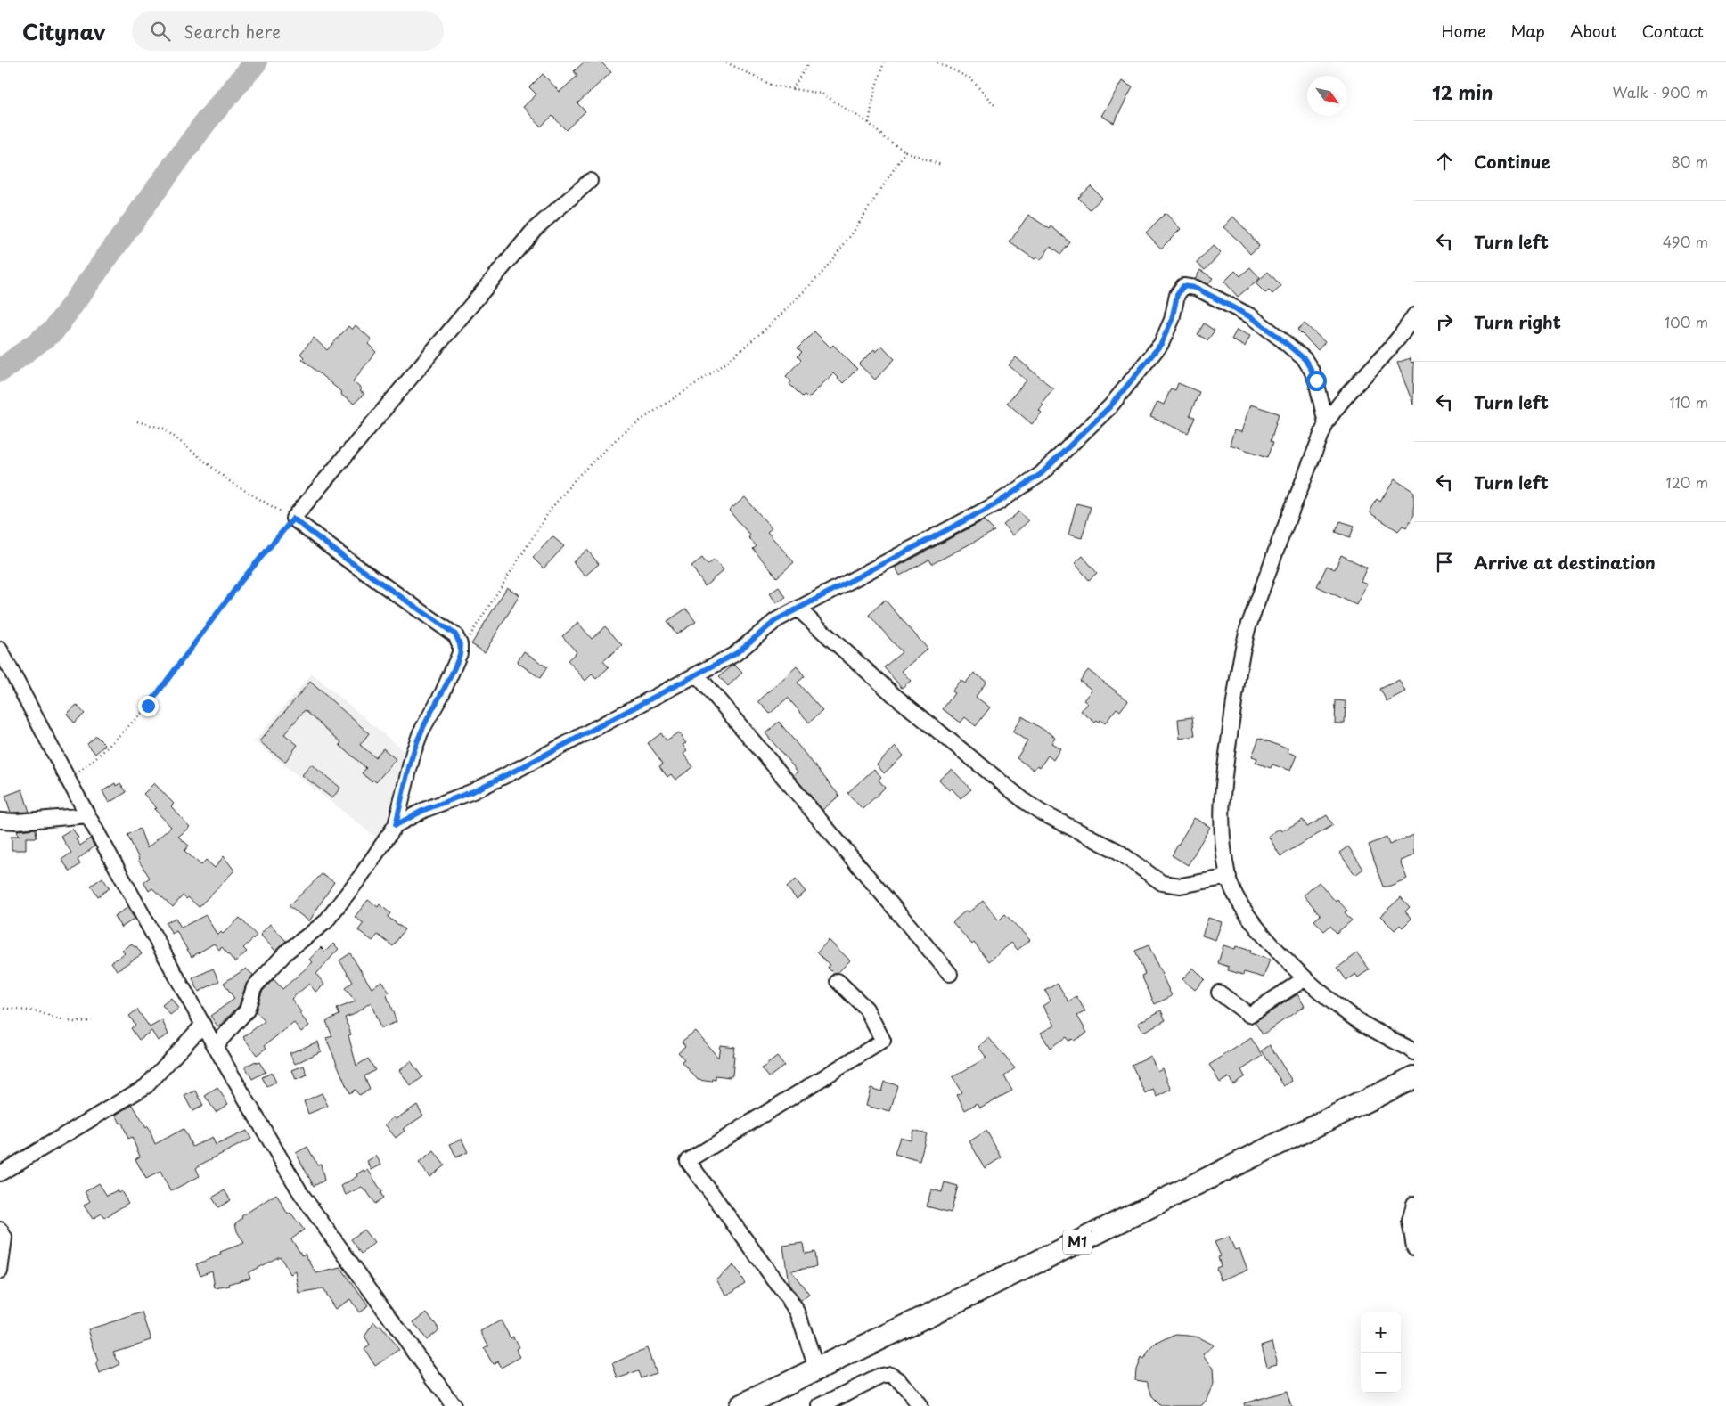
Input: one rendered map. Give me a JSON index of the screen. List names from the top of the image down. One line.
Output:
{"streets":{"highway":["M1"]},"north":"bottom right","page":{"header":"Citynav","search":"Search here","nav":["Home","Map","About","Contact"],"heading":["12 min","Walk · 900 m"],"list":[["Continue","80 m"],["Turn left","490 m"],["Turn right","100 m"],["Turn left","110 m"],["Turn left","120 m"],"Arrive at destination"],"map_buttons":["+","−"]}}
